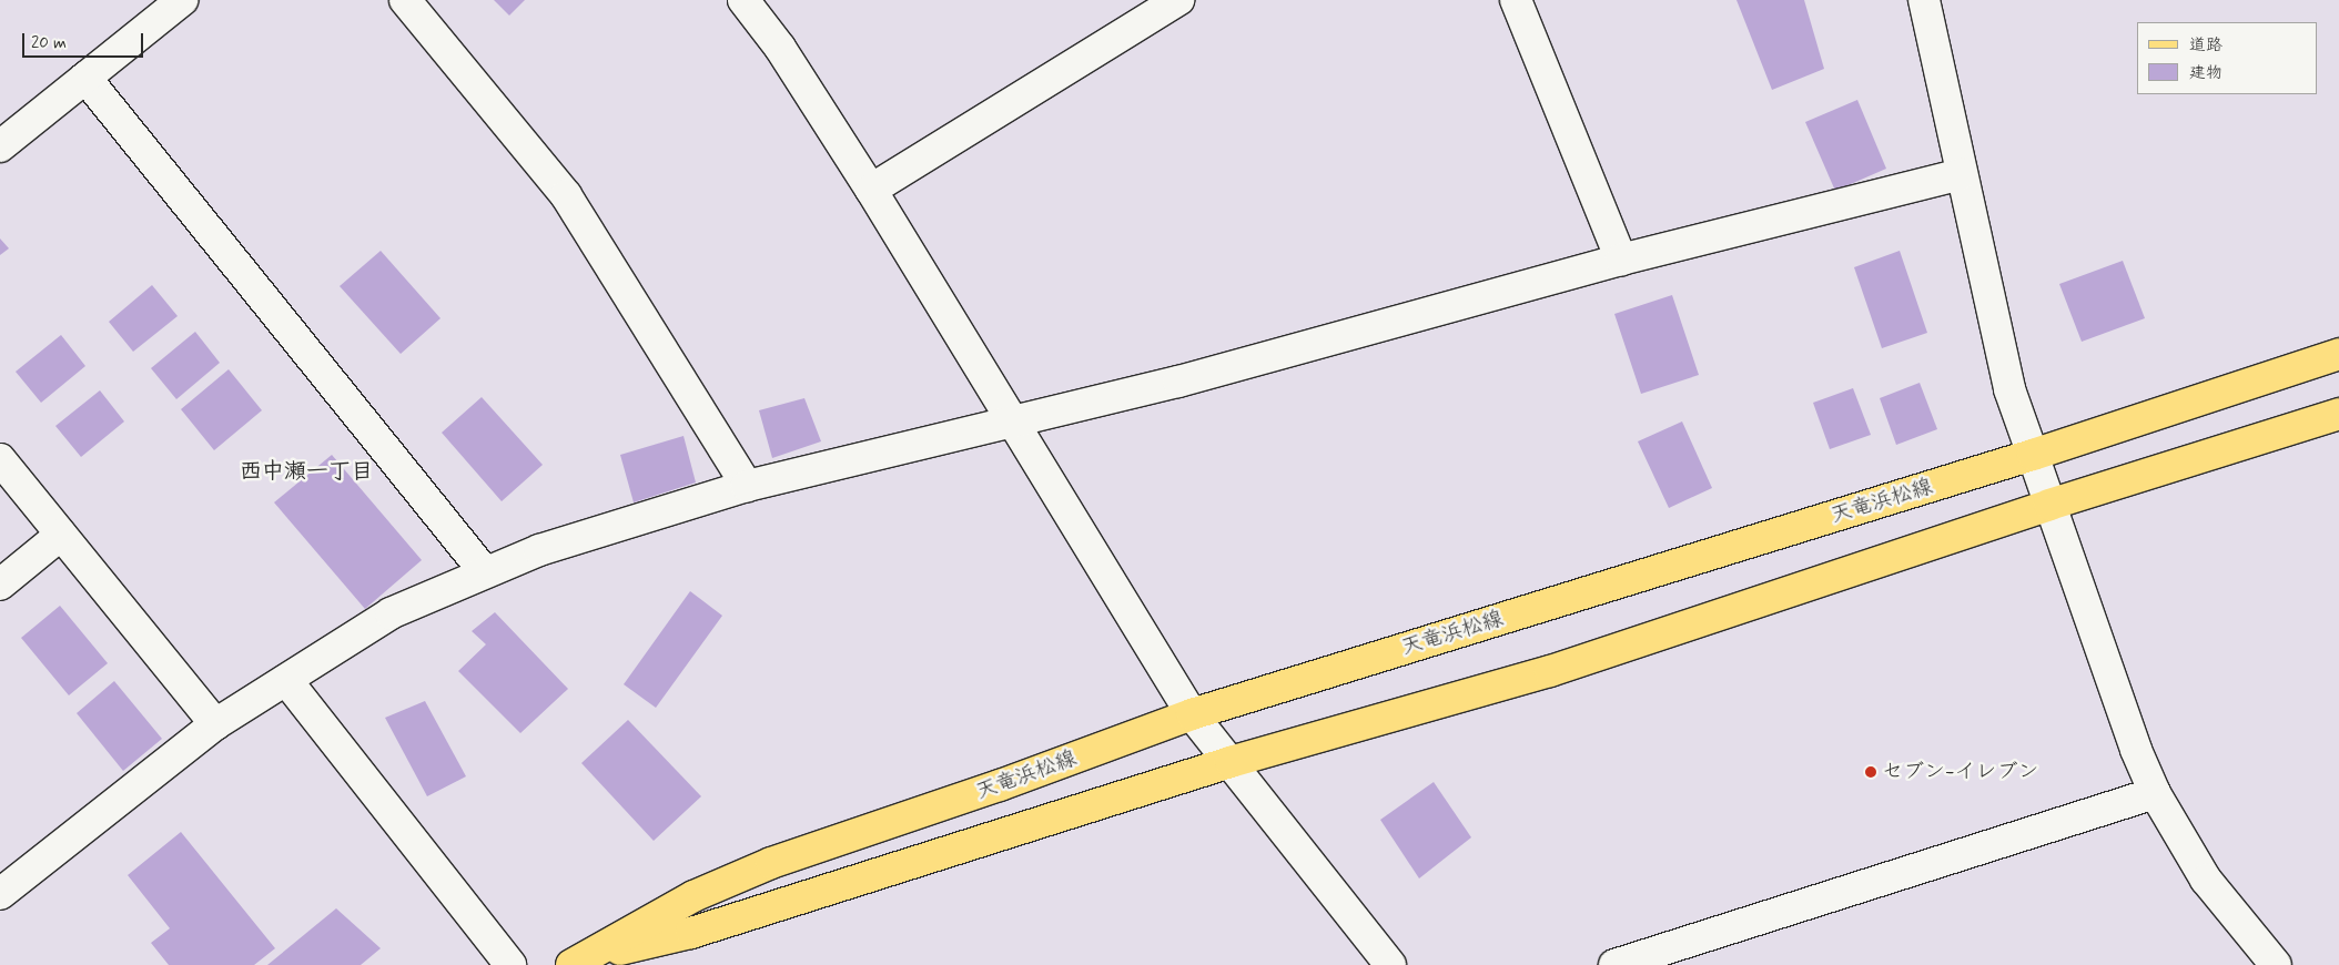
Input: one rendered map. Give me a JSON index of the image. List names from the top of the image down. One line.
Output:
{"streets":{"main road":["天竜浜松線"]},"districts":["西中瀬一丁目"],"places":["セブン-イレブン"],"legend":["道路","建物"],"scale_bar":"20 m"}
